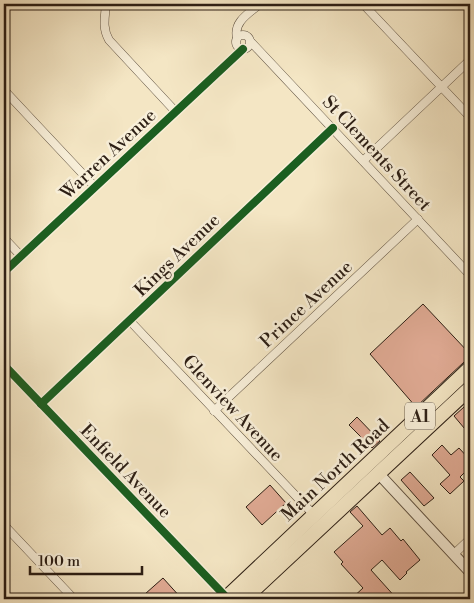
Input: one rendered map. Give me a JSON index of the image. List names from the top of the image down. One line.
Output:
{"streets":{"highway":["A1","Main North Road"],"street":["St Clements Street","Warren Avenue","Kings Avenue","Prince Avenue","Glenview Avenue","Enfield Avenue"]},"crossings":[["St Clements Street","Warren Avenue"],["St Clements Street","Kings Avenue"],["St Clements Street","Prince Avenue"],["Kings Avenue","Glenview Avenue"],["Kings Avenue","Enfield Avenue"],["Prince Avenue","Glenview Avenue"],["Glenview Avenue","Main North Road"],["Main North Road","Enfield Avenue"]],"scale_bar":"100 m"}
